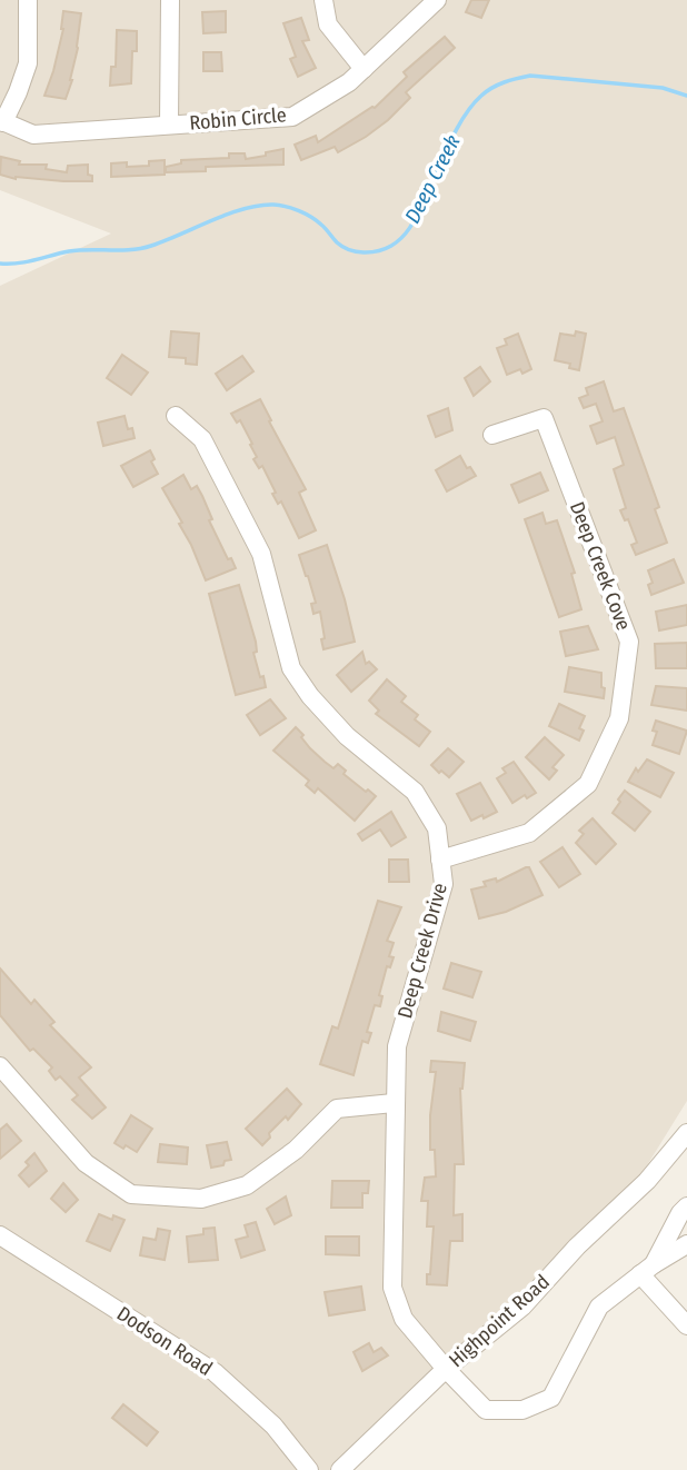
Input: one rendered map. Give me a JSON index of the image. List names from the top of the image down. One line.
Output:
{"streets":{"street":["Robin Circle","Deep Creek Cove","Deep Creek Drive","Highpoint Road","Dodson Road"]},"crossings":[["Deep Creek Cove","Deep Creek Drive"],["Deep Creek Drive","Highpoint Road"]],"water":["Deep Creek"]}
